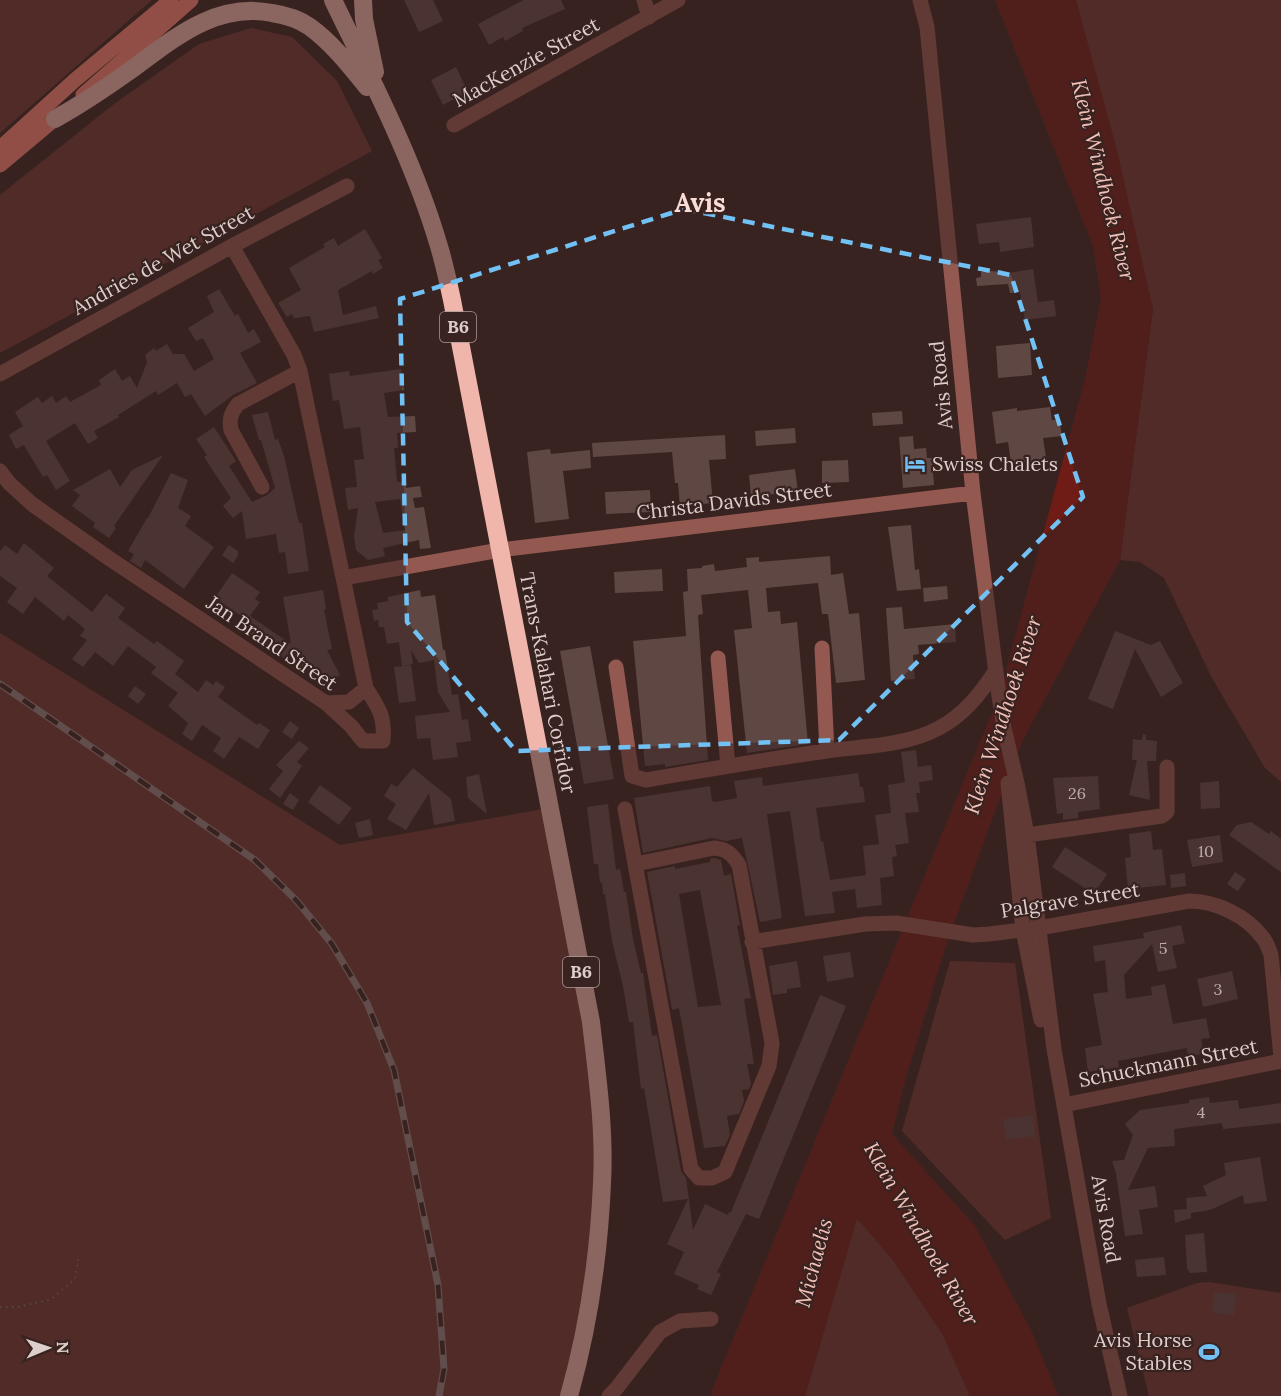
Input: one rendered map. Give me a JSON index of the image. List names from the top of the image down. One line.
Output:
{"streets":{"highway":["B6","Trans-Kalahari Corridor"],"street":["MacKenzie Street","Andries de Wet Street","Avis Road","Christa Davids Street","Jan Brand Street","Palgrave Street","Schuckmann Street"]},"crossings":[["Andries de Wet Street","Jan Brand Street"],["B6","Trans-Kalahari Corridor"],["Avis Road","Christa Davids Street"],["Avis Road","Palgrave Street"],["Avis Road","Schuckmann Street"],["Christa Davids Street","Trans-Kalahari Corridor"],["Palgrave Street","Schuckmann Street"]],"districts":["Avis"],"water":["Klein Windhoek River","Michaelis"],"places":{"hotel":["Swiss Chalets"],"sports":["Avis Horse Stables"]},"house_numbers":["26","10","5","3","4"],"north":"right"}
